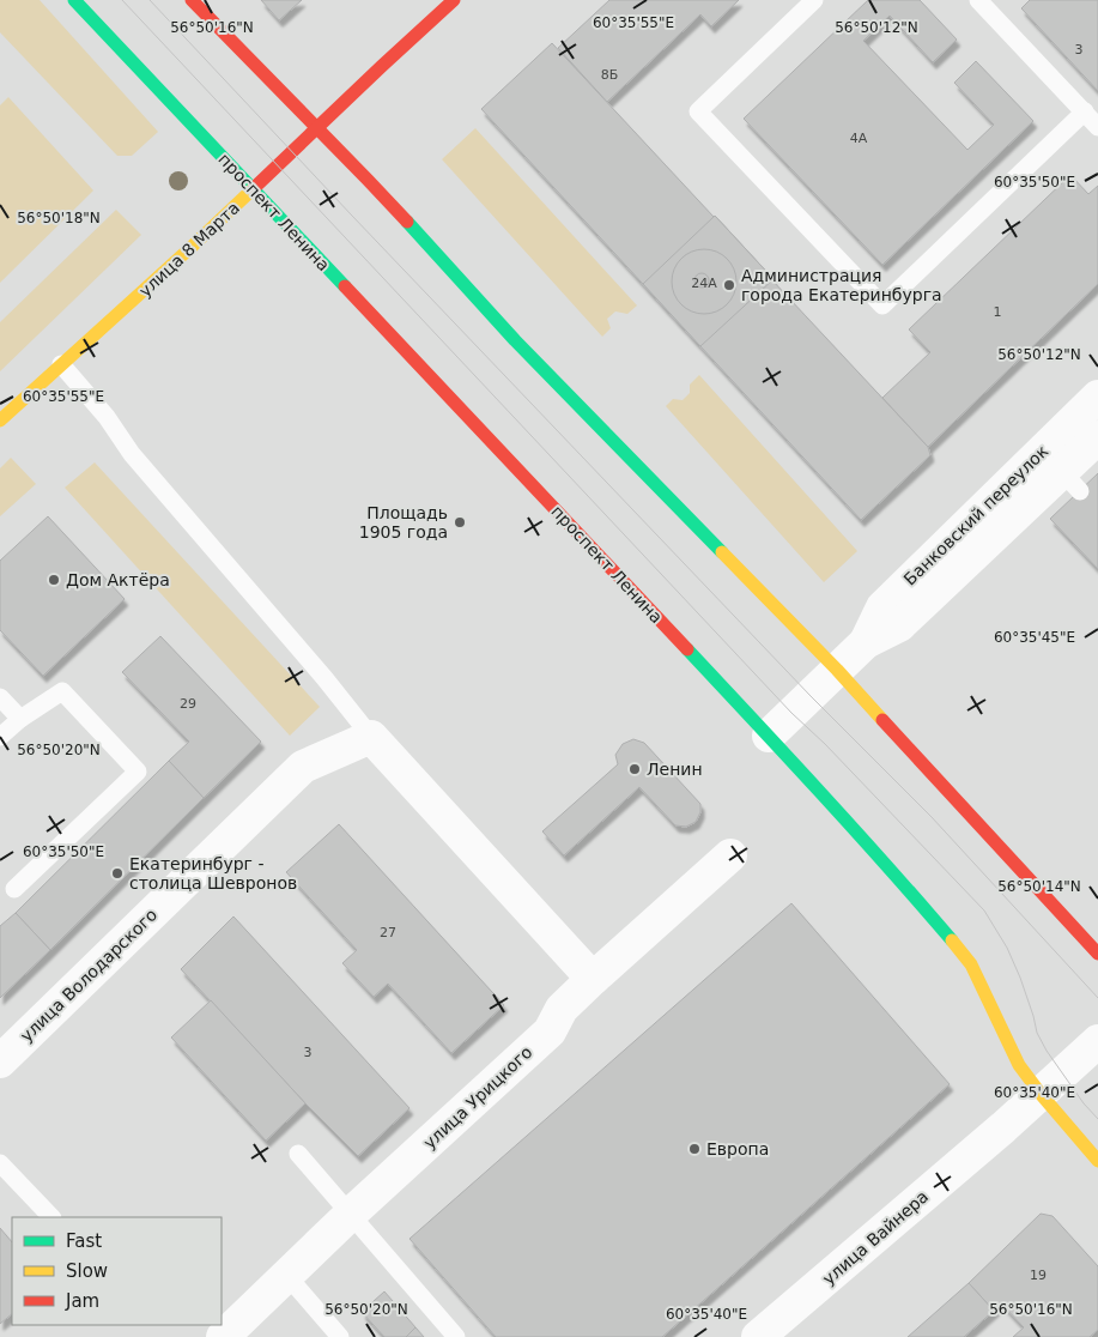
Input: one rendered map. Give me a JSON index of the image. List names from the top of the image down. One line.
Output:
{"streets":{"main road":["проспект Ленина","улица 8 Марта"],"street":["Банковский переулок","улица Володарского","улица Урицкого","улица Вайнера"]},"crossings":[["проспект Ленина","улица 8 Марта"],["проспект Ленина","Банковский переулок"],["проспект Ленина","улица Вайнера"]],"places":["Администрация города Екатеринбурга","Площадь 1905 года","Дом Актёра","Ленин","Екатеринбург - столица Шевронов","Европа"],"house_numbers":["3","8Б","4А","24А","1","29","27","3","19"],"legend":["Fast","Slow","Jam"],"coordinates":["60°35'55\"E","56°50'16\"N","56°50'12\"N","60°35'50\"E","56°50'18\"N","60°35'45\"E","56°50'20\"N","56°50'14\"N","60°35'40\"E"]}
